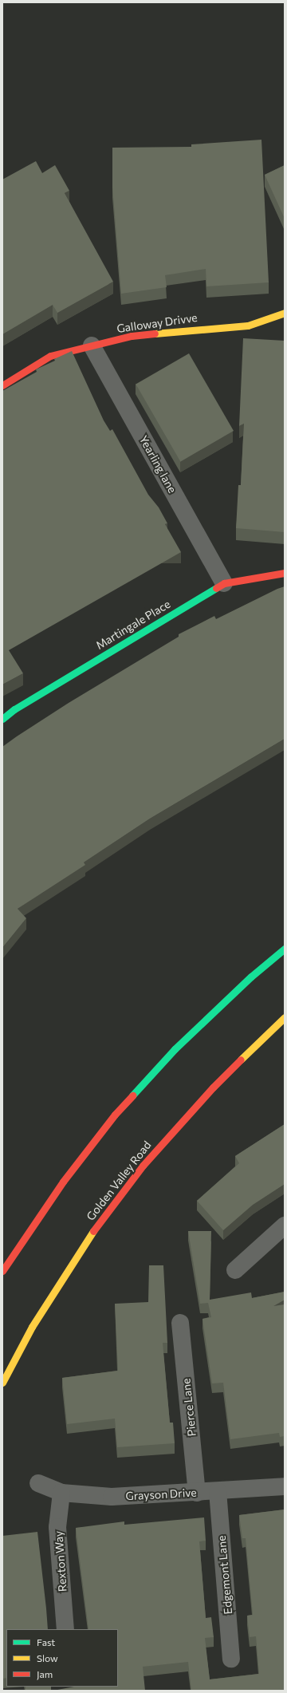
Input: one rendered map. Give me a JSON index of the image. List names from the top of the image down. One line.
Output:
{"streets":{"main road":["Galloway Drivve","Martingale Place","Golden Valley Road"],"street":["Yearling lane","Pierce Lane","Grayson Drive","Rexton Way","Edgemont Lane"]},"crossings":[["Galloway Drivve","Yearling lane"],["Yearling lane","Martingale Place"],["Pierce Lane","Grayson Drive"],["Grayson Drive","Rexton Way"],["Grayson Drive","Edgemont Lane"]],"legend":["Fast","Slow","Jam"]}
